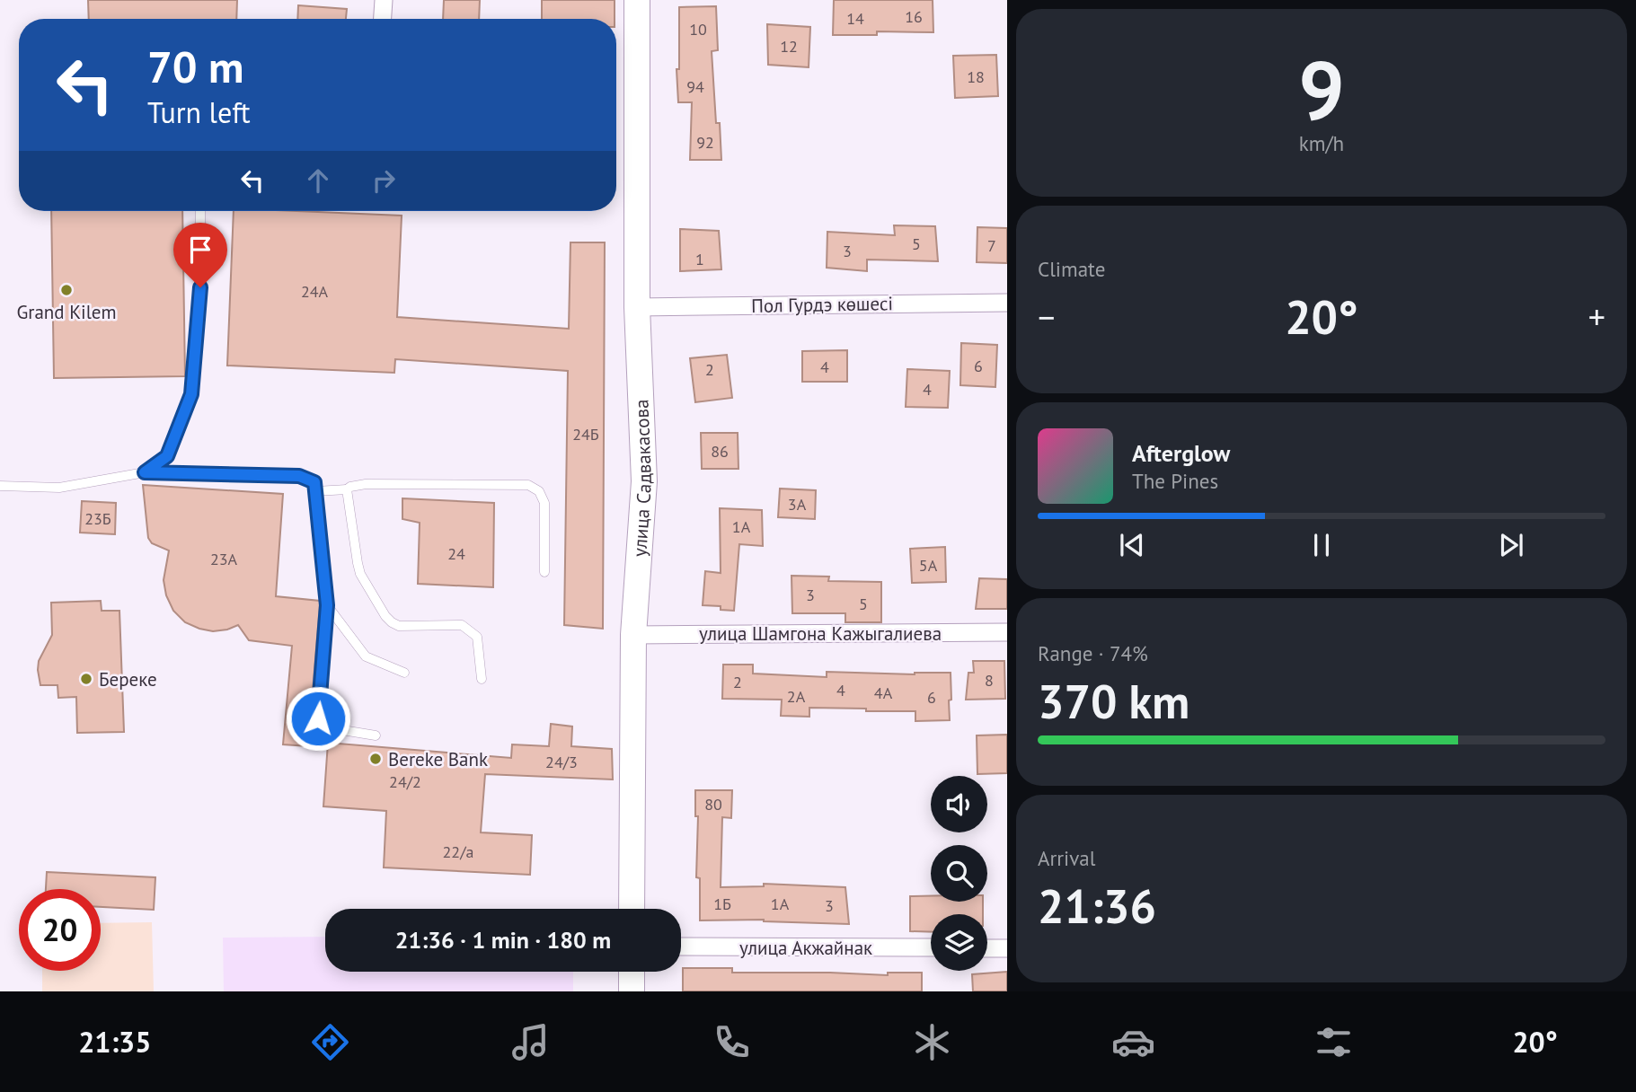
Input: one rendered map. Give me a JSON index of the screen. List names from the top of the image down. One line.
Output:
{"streets":{"street":["Пол Гурдэ көшесі","улица Садвакасова","улица Шамгона Кажыгалиева","улица Акжайнак"]},"crossings":[["Пол Гурдэ көшесі","улица Садвакасова"],["улица Садвакасова","улица Шамгона Кажыгалиева"]],"places":["Grand Kilem","Береке","Bereke Bank"],"house_numbers":["16","14","10","12","18","94","92","5","7","3","1","24А","6","4","2","4","24Б","86","3А","23Б","1А","24","23А","5А","3","5","8","2","4","4А","2А","6","24/3","24/2","80","22/а","1Б","1А","3"],"page":{"tile":[["9","km/h"],"Climate",["Range · 74%","370 km"],["Arrival","21:36"]],"turn":["70 m","Turn left"],"heat":["−","20°","+"],"song":["Afterglow","The Pines"],"limit":"20","trip":"21:36 · 1 min · 180 m","tabs":["21:35","20°"]}}
